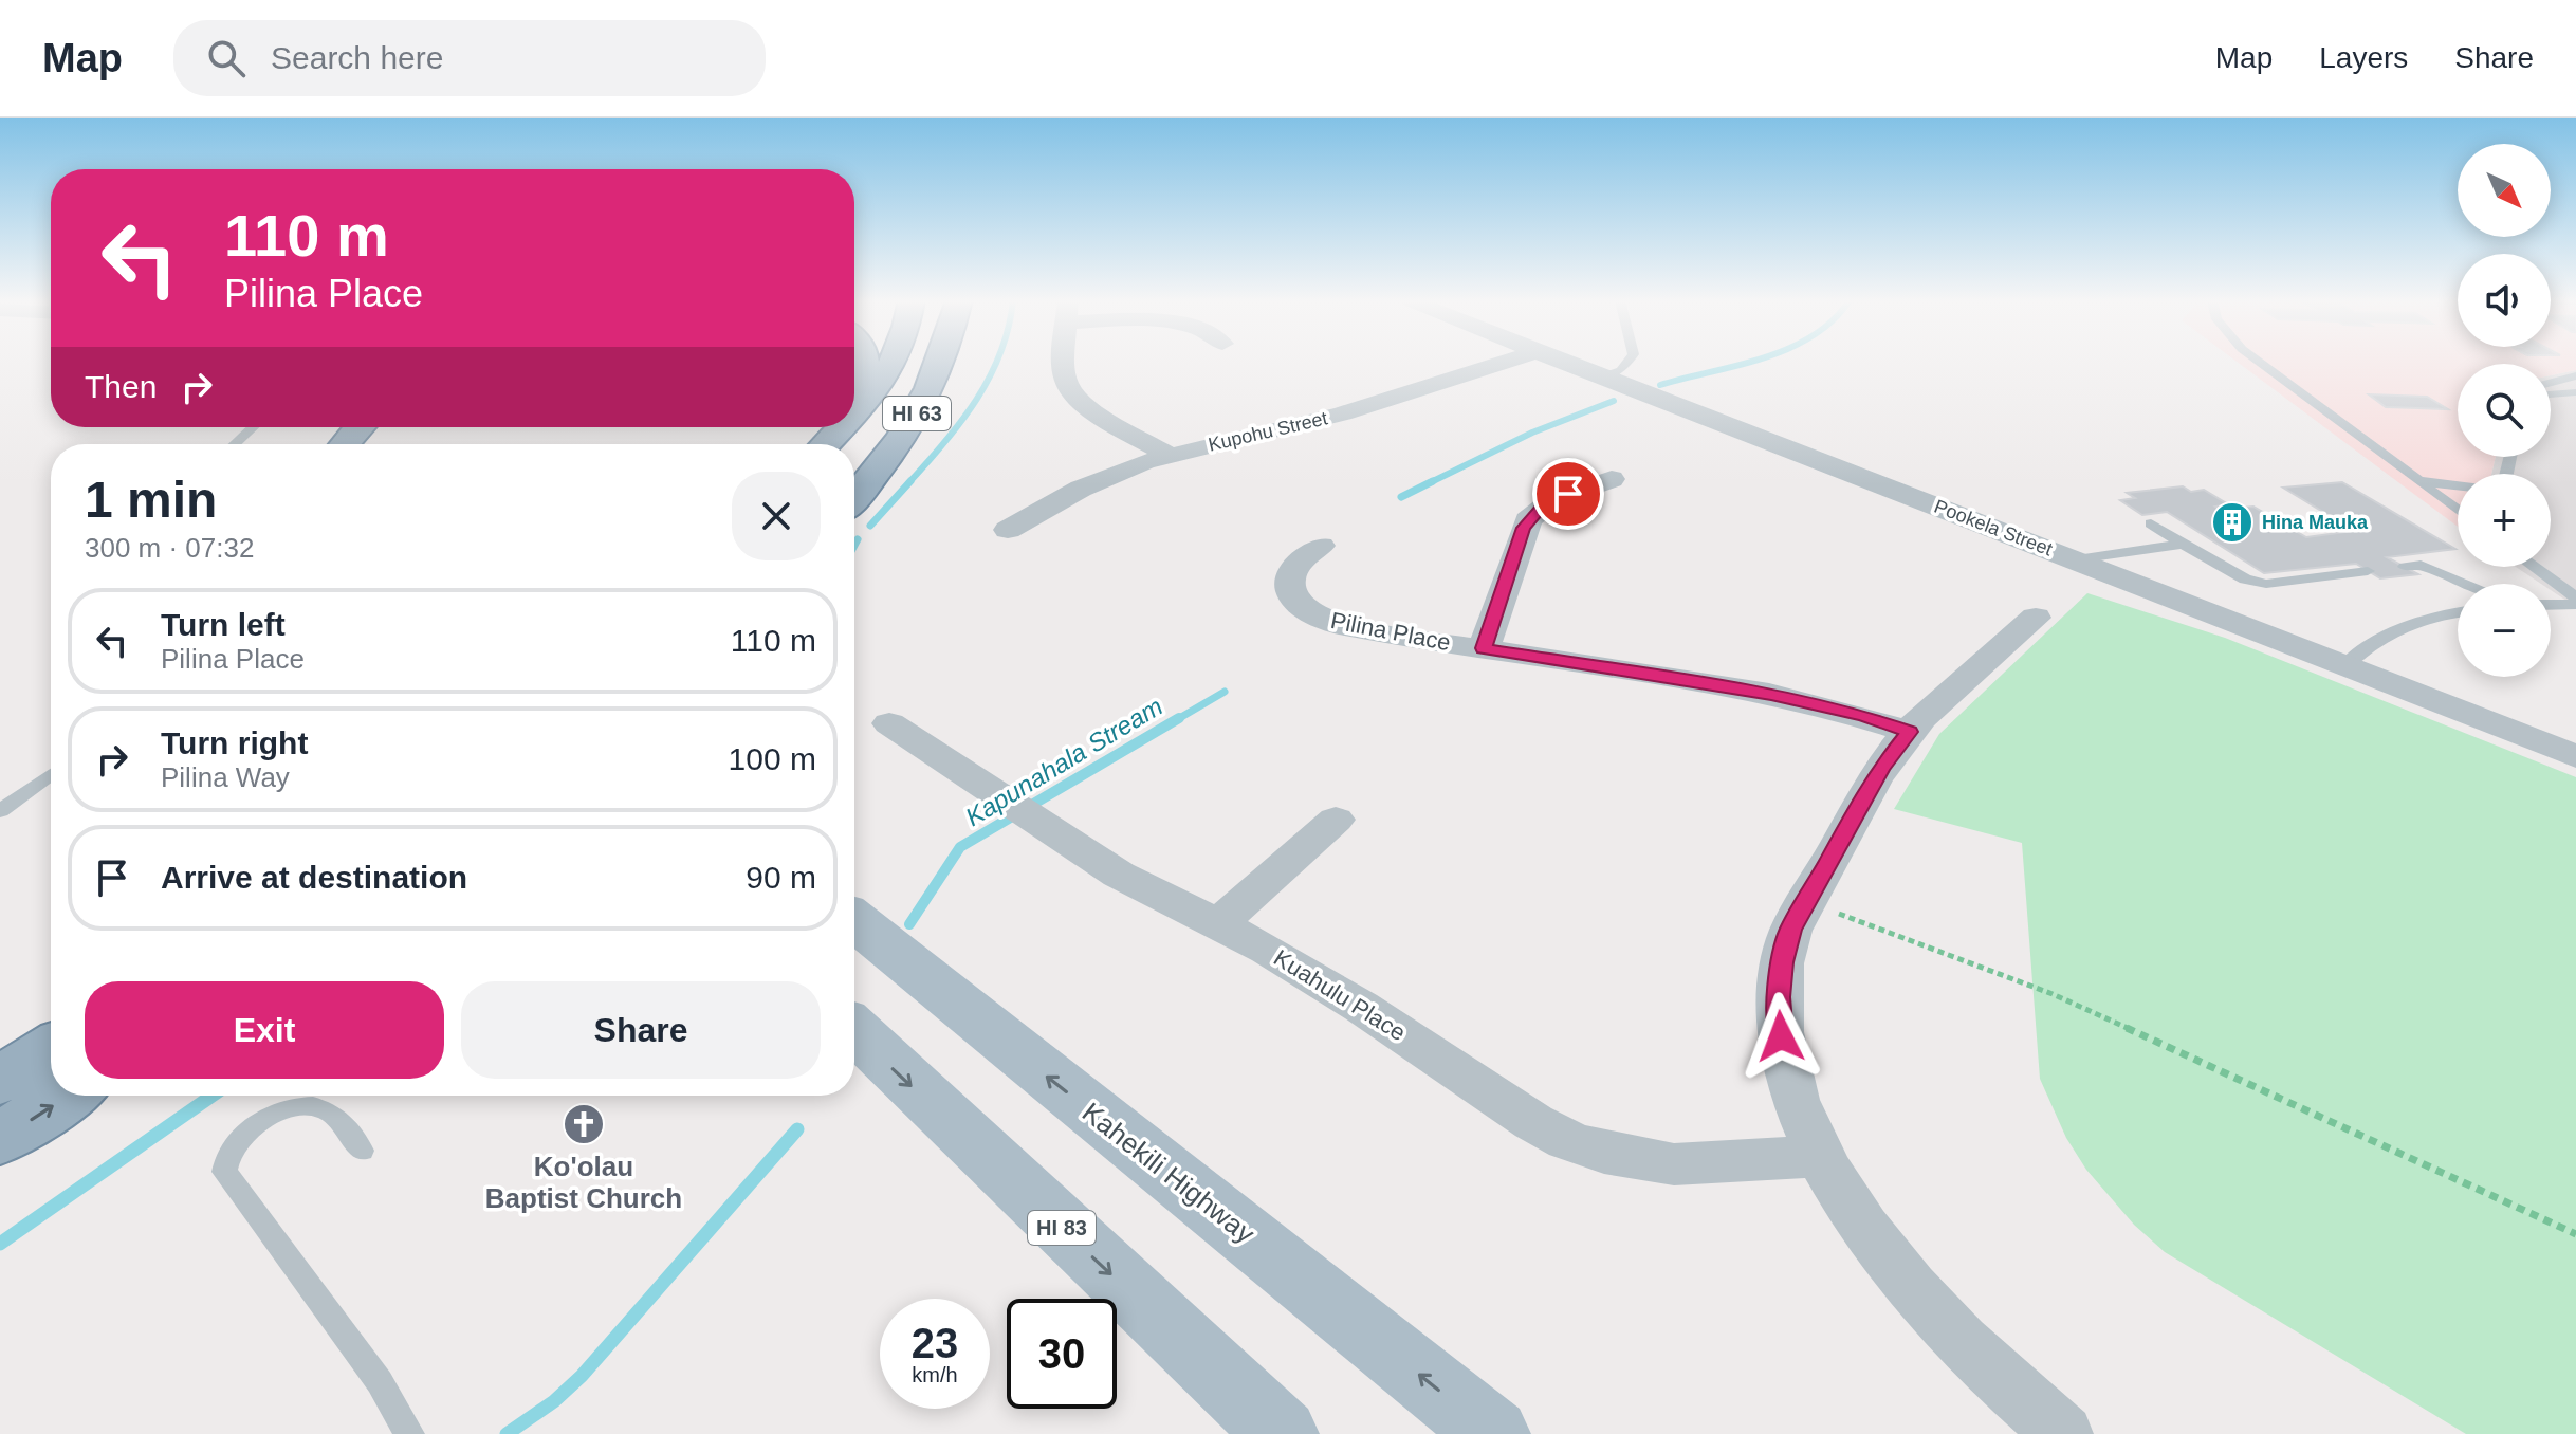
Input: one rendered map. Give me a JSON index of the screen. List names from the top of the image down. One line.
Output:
{"streets":{"highway":["HI 63"],"main road":["Kahekili Highway","HI 83"],"street":["Kupohu Street","Pookela Street","Pilina Place","Kuahulu Place"]},"water":["Kapunahala Stream"],"places":{"building":["Hina Mauka"],"church":["Ko'olau Baptist Church"]},"north":"bottom right","page":{"header":"Map","search":"Search here","nav":["Map","Layers","Share"],"map_buttons":["+","−"],"turn":["110 m","Pilina Place"],"then":"Then","heading":["1 min","300 m · 07:32"],"list":[{"name":"Turn left","note":"Pilina Place","value":"110 m"},{"name":"Turn right","note":"Pilina Way","value":"100 m"},{"name":"Arrive at destination","value":"90 m"}],"buttons":["Exit","Share"],"speed":"23 km/h","limit":"30"}}
